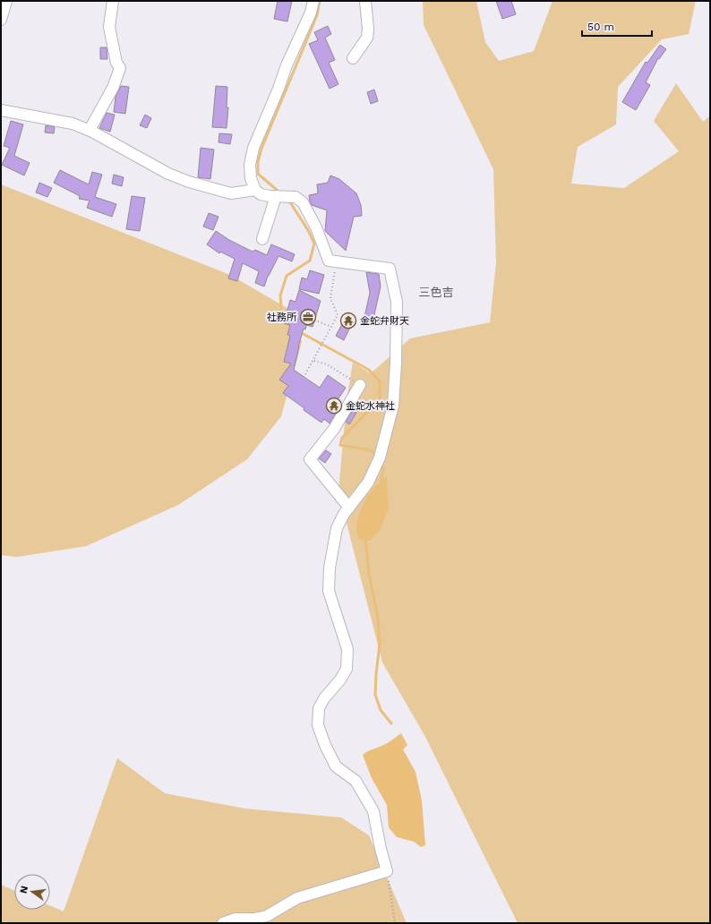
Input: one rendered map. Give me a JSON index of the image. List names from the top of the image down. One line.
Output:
{"districts":["三色吉"],"places":{"office":["社務所"],"temple":["金蛇弁財天","金蛇水神社"]},"scale_bar":"50 m","north":"left"}
